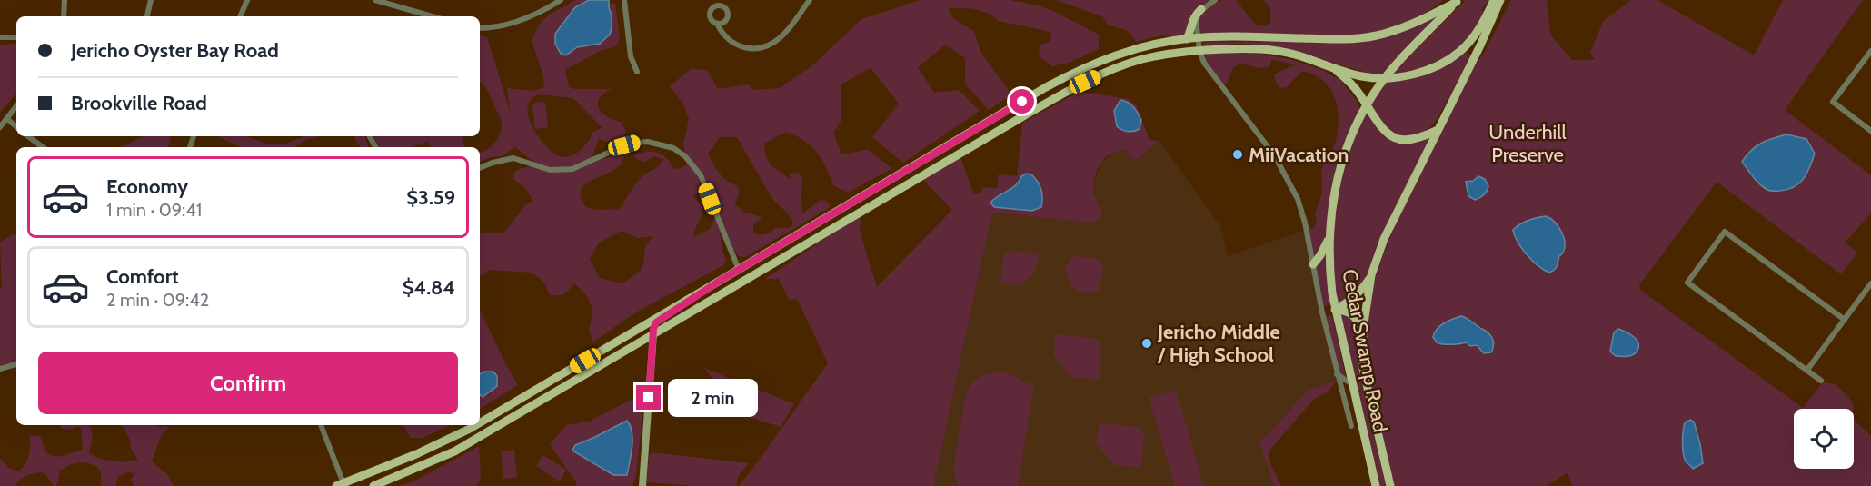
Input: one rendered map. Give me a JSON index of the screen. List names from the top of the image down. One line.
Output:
{"streets":{"main road":["Cedar Swamp Road"]},"parks":["Underhill Preserve"],"places":["MiiVacation","Jericho Middle / High School"],"page":{"banner":["Jericho Oyster Bay Road","Brookville Road"],"list":[{"name":"Economy","note":"1 min · 09:41","value":"$3.59"},{"name":"Comfort","note":"2 min · 09:42","value":"$4.84"}],"buttons":"Confirm","bubble":"2 min"}}
